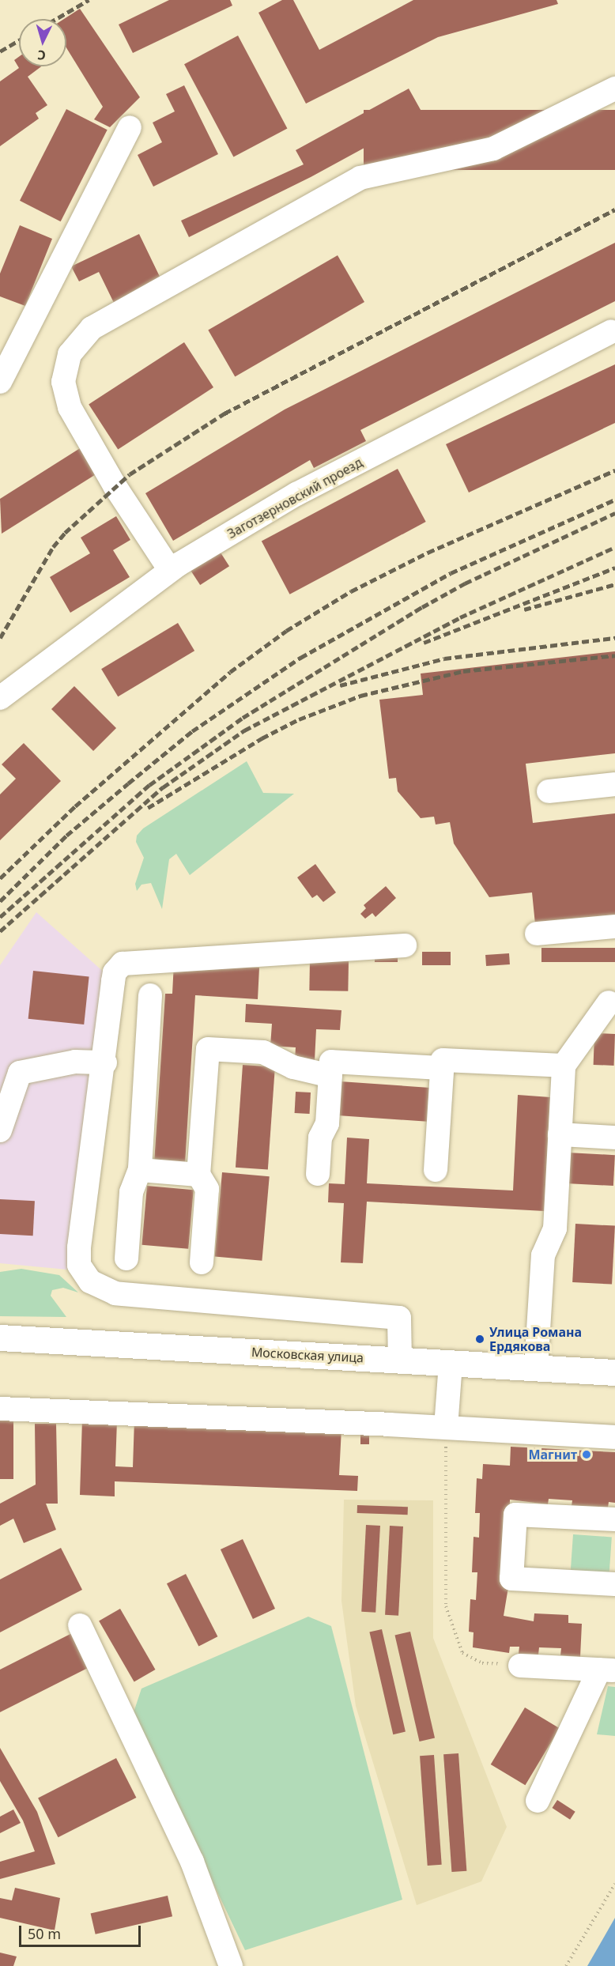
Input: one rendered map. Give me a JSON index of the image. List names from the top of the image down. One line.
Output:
{"streets":{"main road":["Московская улица"],"street":["Заготзерновский проезд"]},"places":["Улица Романа Ердякова","Магнит"],"scale_bar":"50 m","north":"bottom"}
